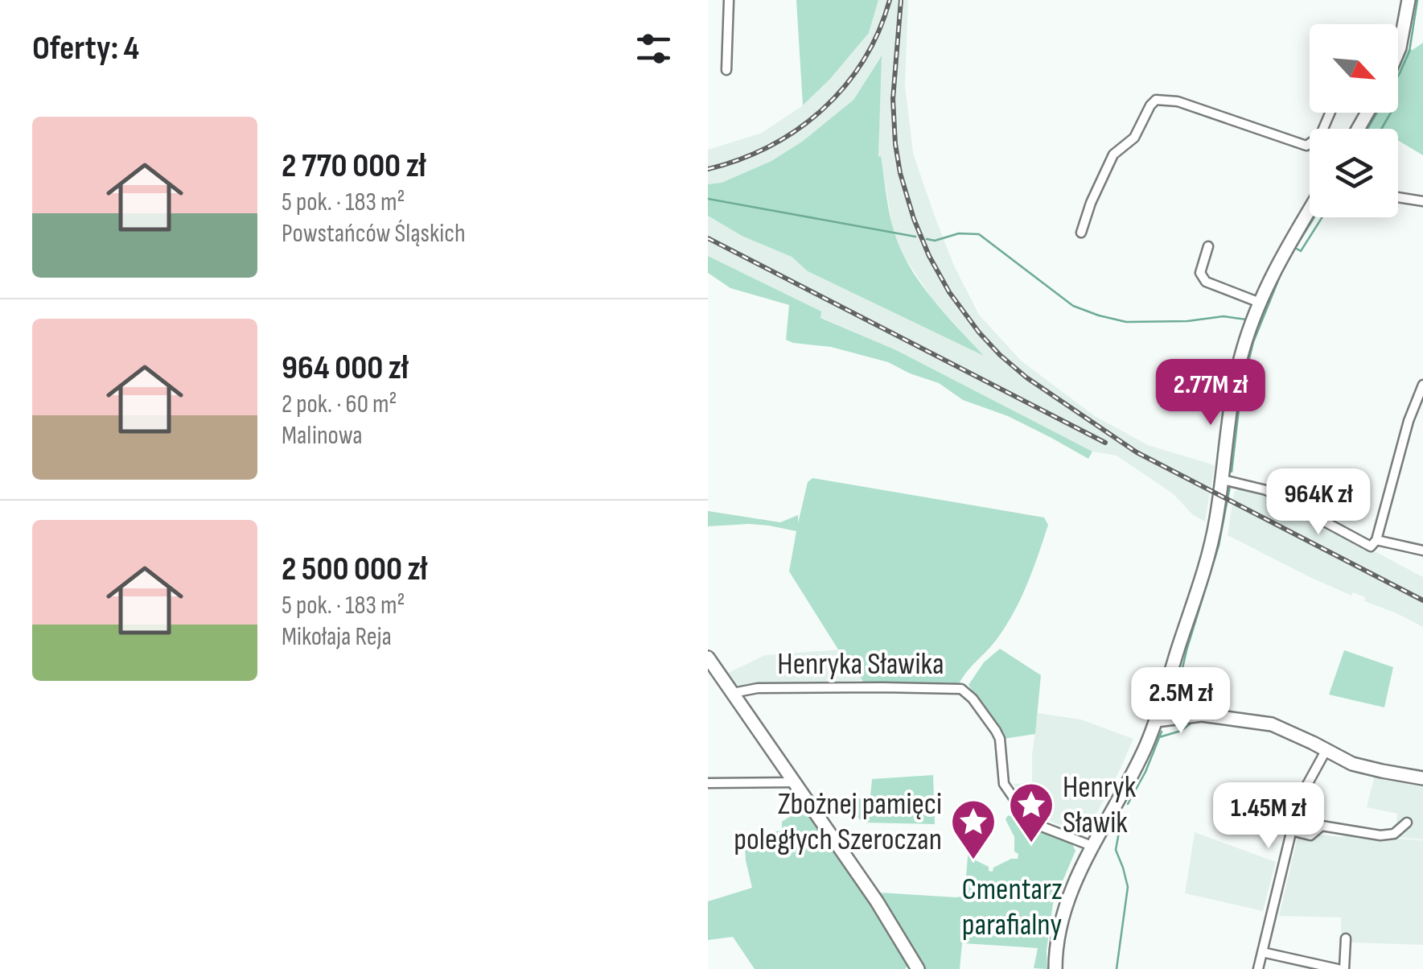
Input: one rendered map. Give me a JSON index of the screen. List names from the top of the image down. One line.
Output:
{"streets":{"street":["Henryka Sławika"]},"parks":["Cmentarz parafialny"],"places":{"place":["Henryk Sławik","Zbożnej pamięci poległych Szeroczan"]},"north":"bottom right","page":{"heading":"Oferty: 4","list":[{"name":"2 770 000 zł","note":"5 pok. · 183 m² · Powstańców Śląskich"},{"name":"964 000 zł","note":"2 pok. · 60 m² · Malinowa"},{"name":"2 500 000 zł","note":"5 pok. · 183 m² · Mikołaja Reja"}],"price":["2.77M zł","964K zł","2.5M zł","1.45M zł"]}}
